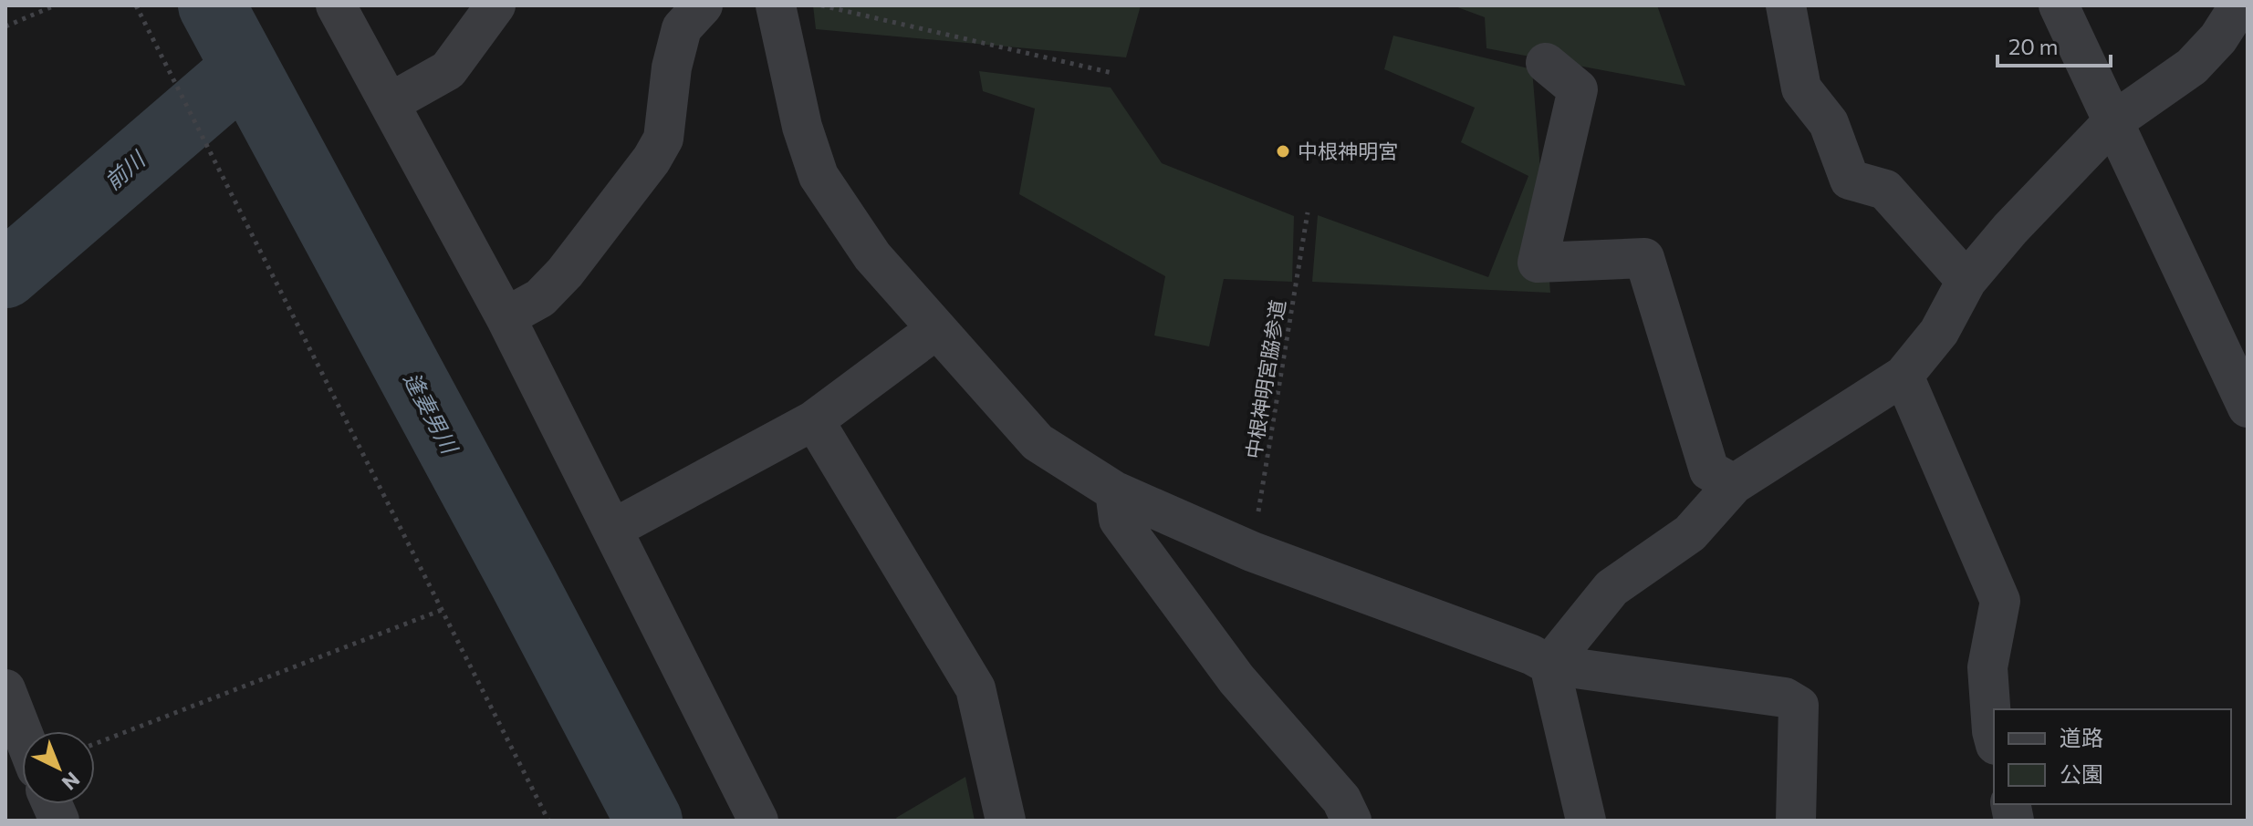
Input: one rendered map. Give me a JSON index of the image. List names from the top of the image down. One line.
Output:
{"streets":{"path":["中根神明宮脇参道"]},"water":["前川","逢妻男川"],"places":["中根神明宮"],"legend":["道路","公園"],"scale_bar":"20 m","north":"bottom right"}
